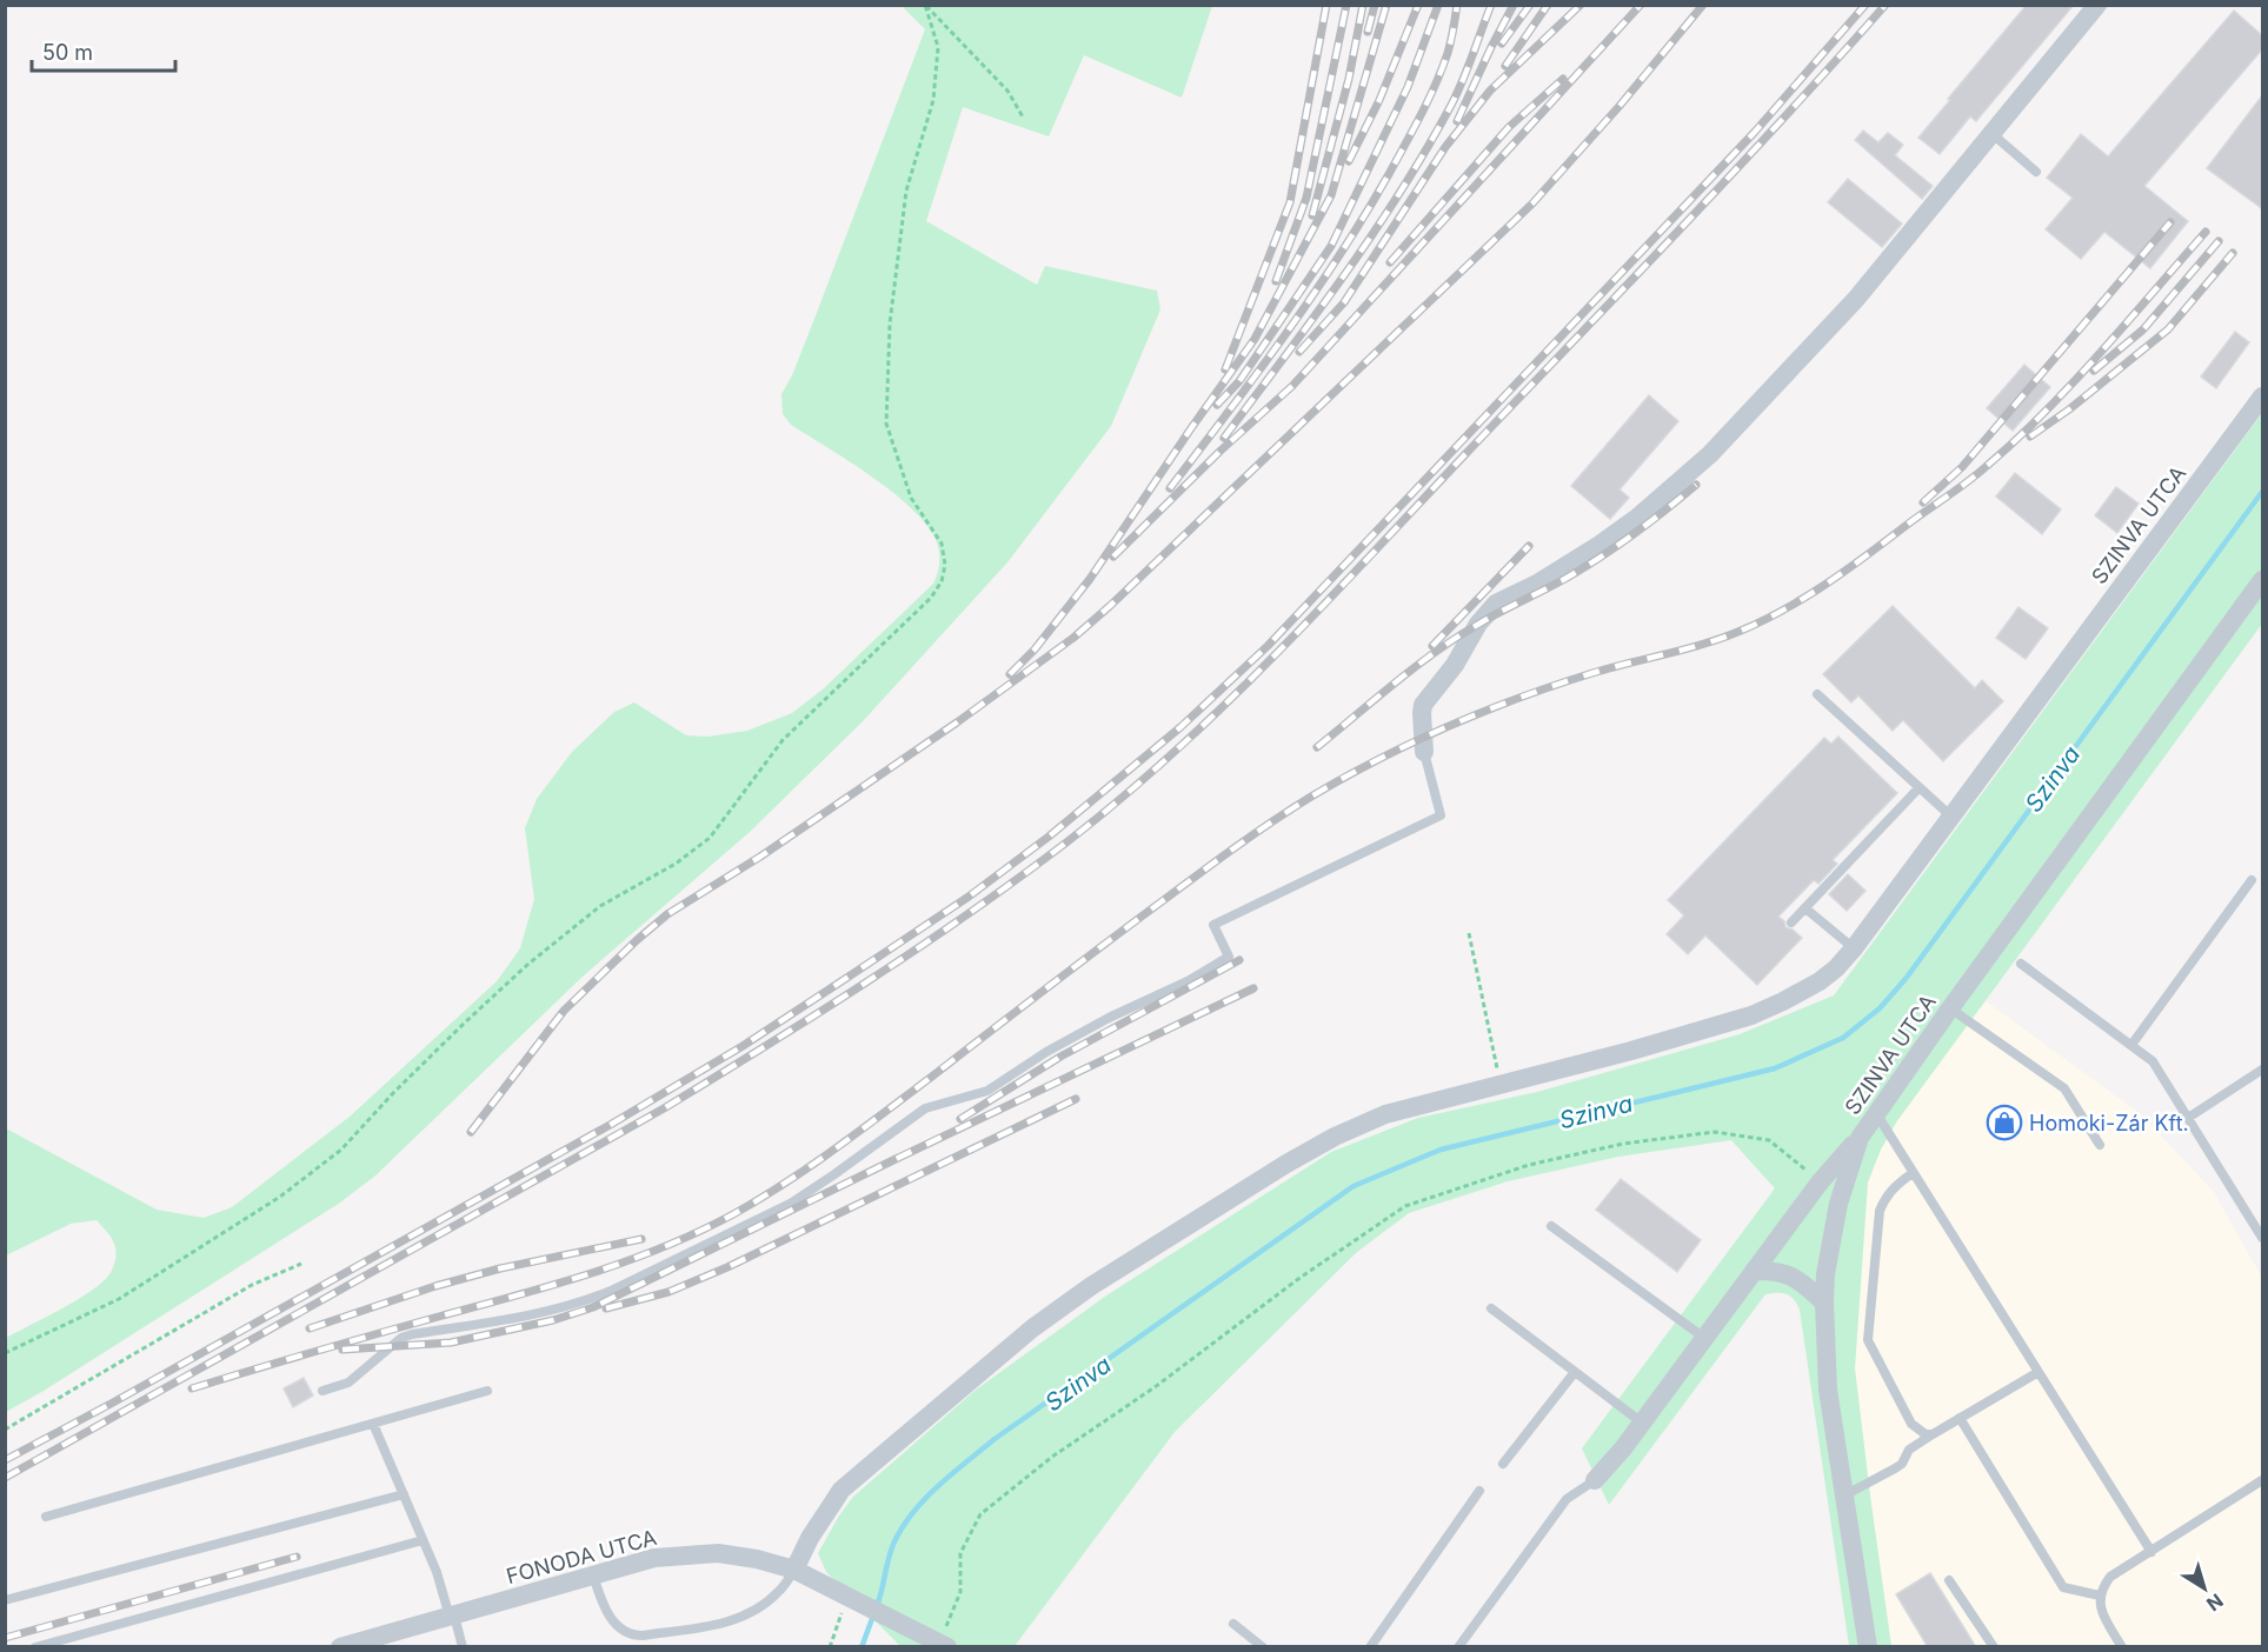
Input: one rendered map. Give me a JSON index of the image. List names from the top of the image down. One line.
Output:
{"streets":{"street":["SZINVA UTCA","FONODA UTCA"]},"crossings":[["SZINVA UTCA","FONODA UTCA"]],"water":["Szinva"],"places":{"shop":["Homoki-Zár Kft."]},"scale_bar":"50 m","north":"bottom right"}
